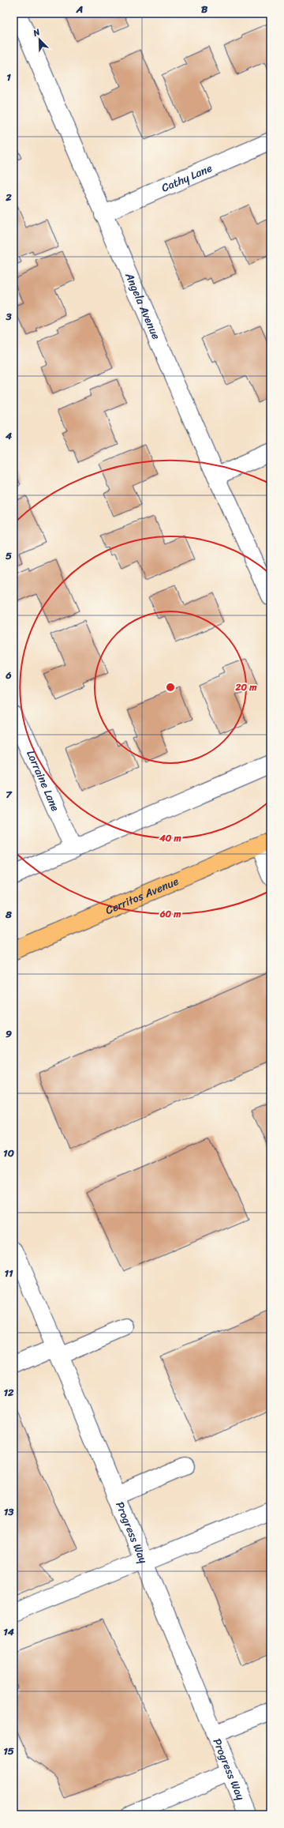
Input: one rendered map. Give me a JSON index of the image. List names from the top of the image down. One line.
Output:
{"streets":{"main road":["Cerritos Avenue"],"street":["Cathy Lane","Angela Avenue","Lorraine Lane","Progress Way"]},"crossings":[["Cathy Lane","Angela Avenue"]],"north":"top left","grid":{"columns":["A","B"],"rows":["1","2","3","4","5","6","7","8","9","10","11","12","13","14","15"]},"rings":["20 m","40 m","60 m"]}
